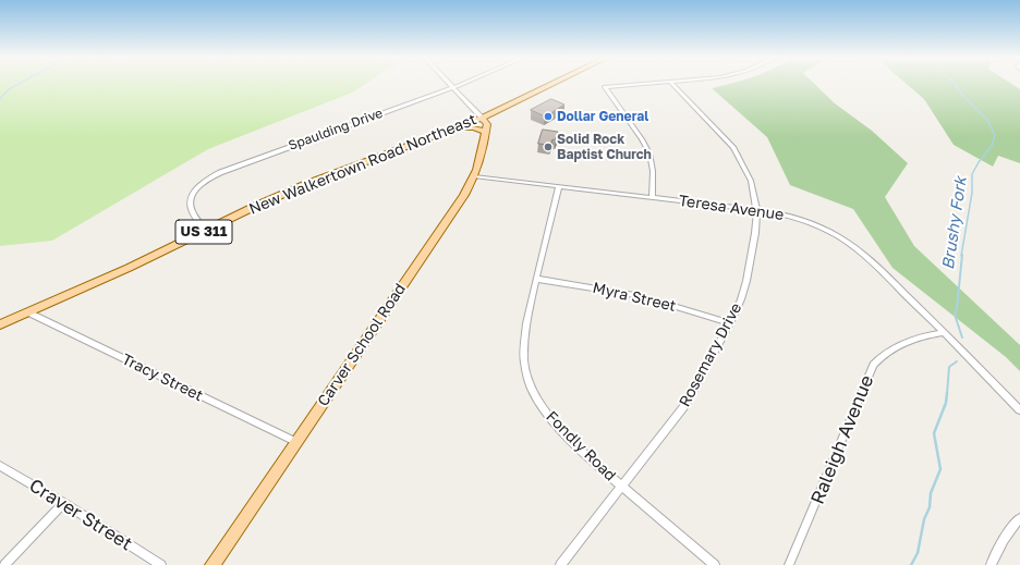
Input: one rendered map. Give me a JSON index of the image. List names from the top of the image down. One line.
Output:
{"streets":{"main road":["New Walkertown Road Northeast","US 311","Carver School Road"],"street":["Spaulding Drive","Teresa Avenue","Myra Street","Rosemary Drive","Tracy Street","Raleigh Avenue","Fondly Road","Craver Street"]},"crossings":[["Spaulding Drive","New Walkertown Road Northeast"],["New Walkertown Road Northeast","Tracy Street"],["Teresa Avenue","Carver School Road"],["Teresa Avenue","Rosemary Drive"],["Teresa Avenue","Raleigh Avenue"],["Teresa Avenue","Fondly Road"],["Myra Street","Rosemary Drive"],["Myra Street","Fondly Road"],["Carver School Road","Tracy Street"],["Rosemary Drive","Fondly Road"]],"water":["Brushy Fork"],"places":["Dollar General","Solid Rock Baptist Church"]}
